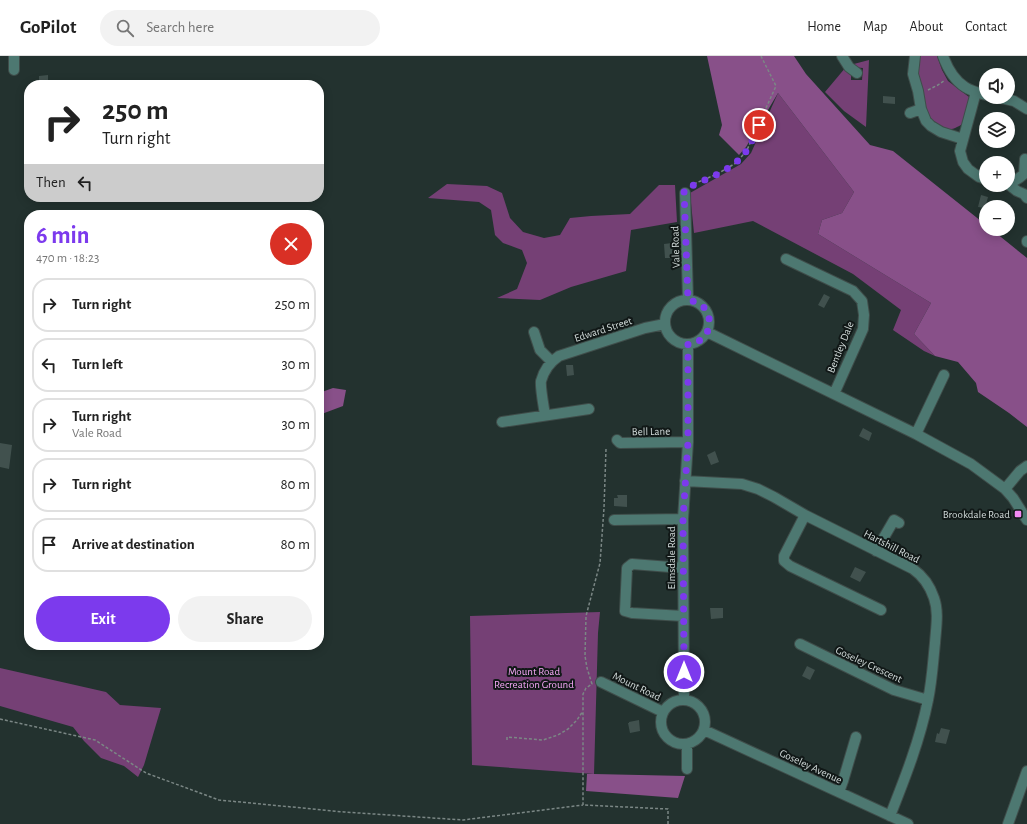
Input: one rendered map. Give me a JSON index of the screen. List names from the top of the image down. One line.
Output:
{"streets":{"street":["Vale Road","Edward Street","Bentley Dale","Bell Lane","Hartshill Road","Elmsdale Road","Goseley Crescent","Mount Road","Goseley Avenue"]},"crossings":[["Vale Road","Edward Street"],["Vale Road","Elmsdale Road"],["Edward Street","Elmsdale Road"],["Bell Lane","Elmsdale Road"],["Hartshill Road","Elmsdale Road"],["Hartshill Road","Goseley Crescent"],["Hartshill Road","Goseley Avenue"],["Elmsdale Road","Mount Road"],["Elmsdale Road","Goseley Avenue"],["Mount Road","Goseley Avenue"]],"parks":["Mount Road Recreation Ground"],"places":{"transit":["Brookdale Road"]},"page":{"header":"GoPilot","search":"Search here","nav":["Home","Map","About","Contact"],"map_buttons":["+","−"],"turn":["250 m","Turn right"],"then":"Then","heading":["6 min","470 m · 18:23"],"list":[{"name":"Turn right","value":"250 m"},{"name":"Turn left","value":"30 m"},{"name":"Turn right","note":"Vale Road","value":"30 m"},{"name":"Turn right","value":"80 m"},{"name":"Arrive at destination","value":"80 m"}],"buttons":["Exit","Share"]}}
